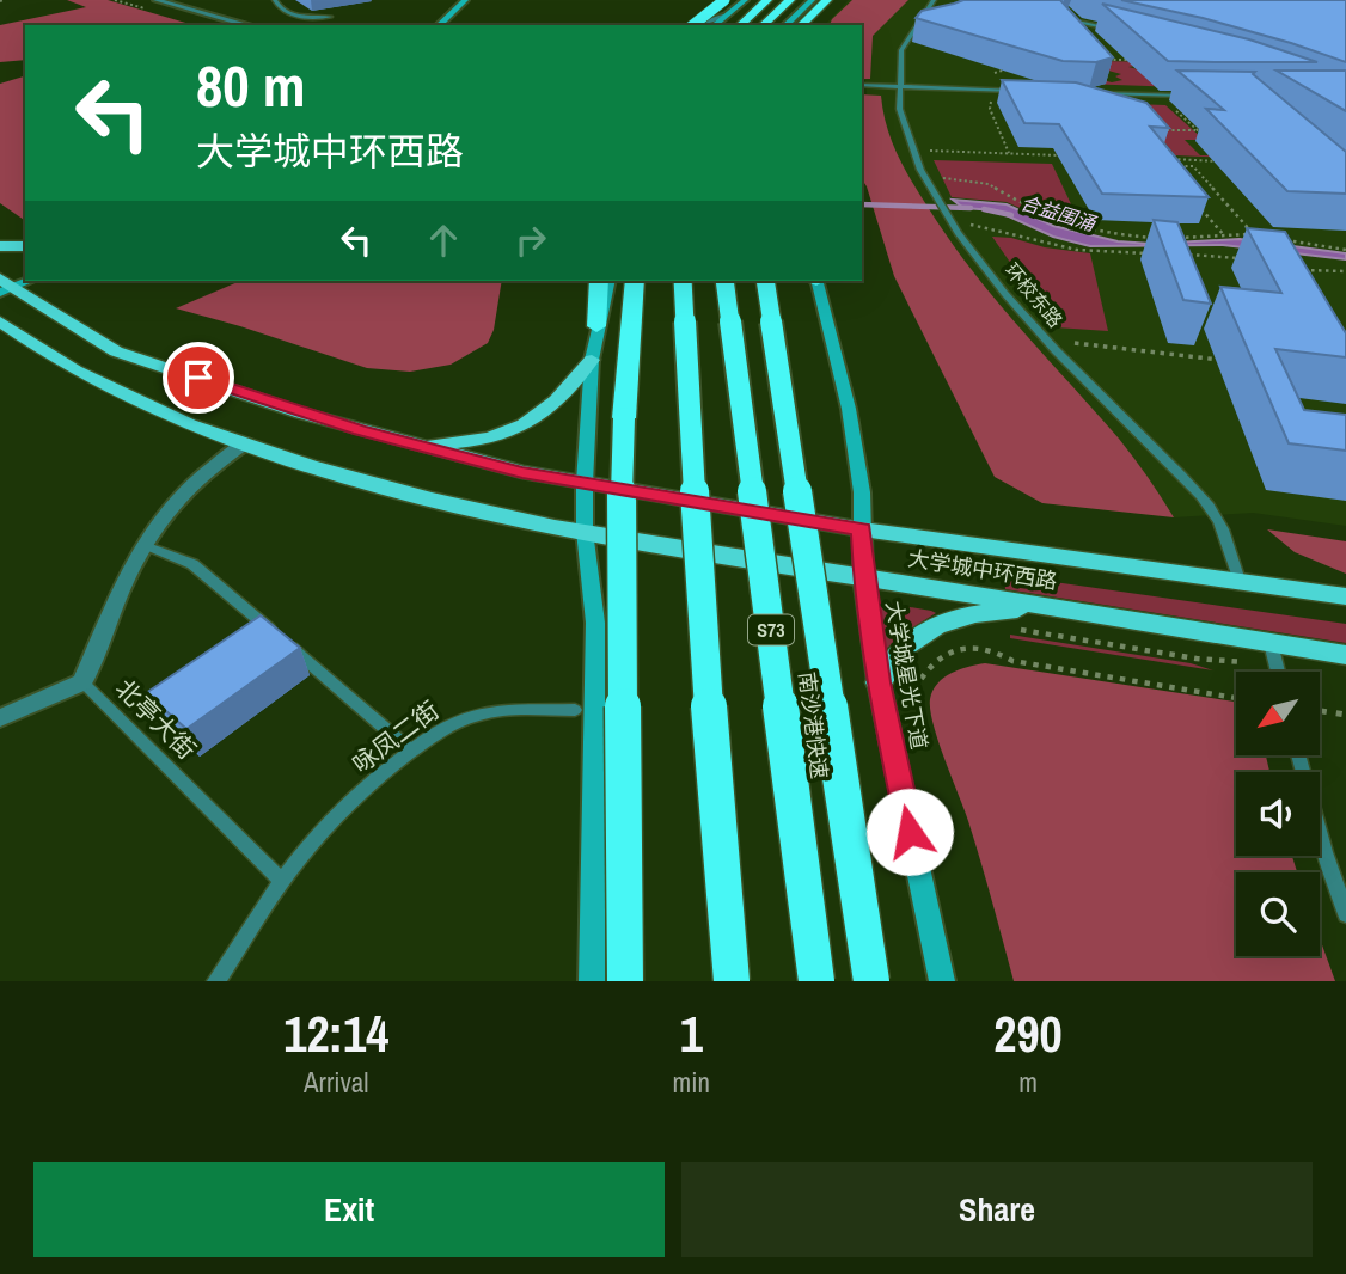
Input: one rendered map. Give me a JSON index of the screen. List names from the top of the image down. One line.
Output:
{"streets":{"highway":["S73","南沙港快速"],"main road":["大学城中环西路","大学城星光下道"],"street":["北亭大街"],"lane":["环校东路","咏凤二街"]},"crossings":[["环校东路","大学城中环西路"],["大学城中环西路","大学城星光下道"],["大学城中环西路","北亭大街"],["北亭大街","咏凤二街"]],"water":["合益围涌"],"north":"bottom left","page":{"turn":["80 m","大学城中环西路"],"eta":["12:14","Arrival","1","min","290","m"],"buttons":["Exit","Share"]}}
